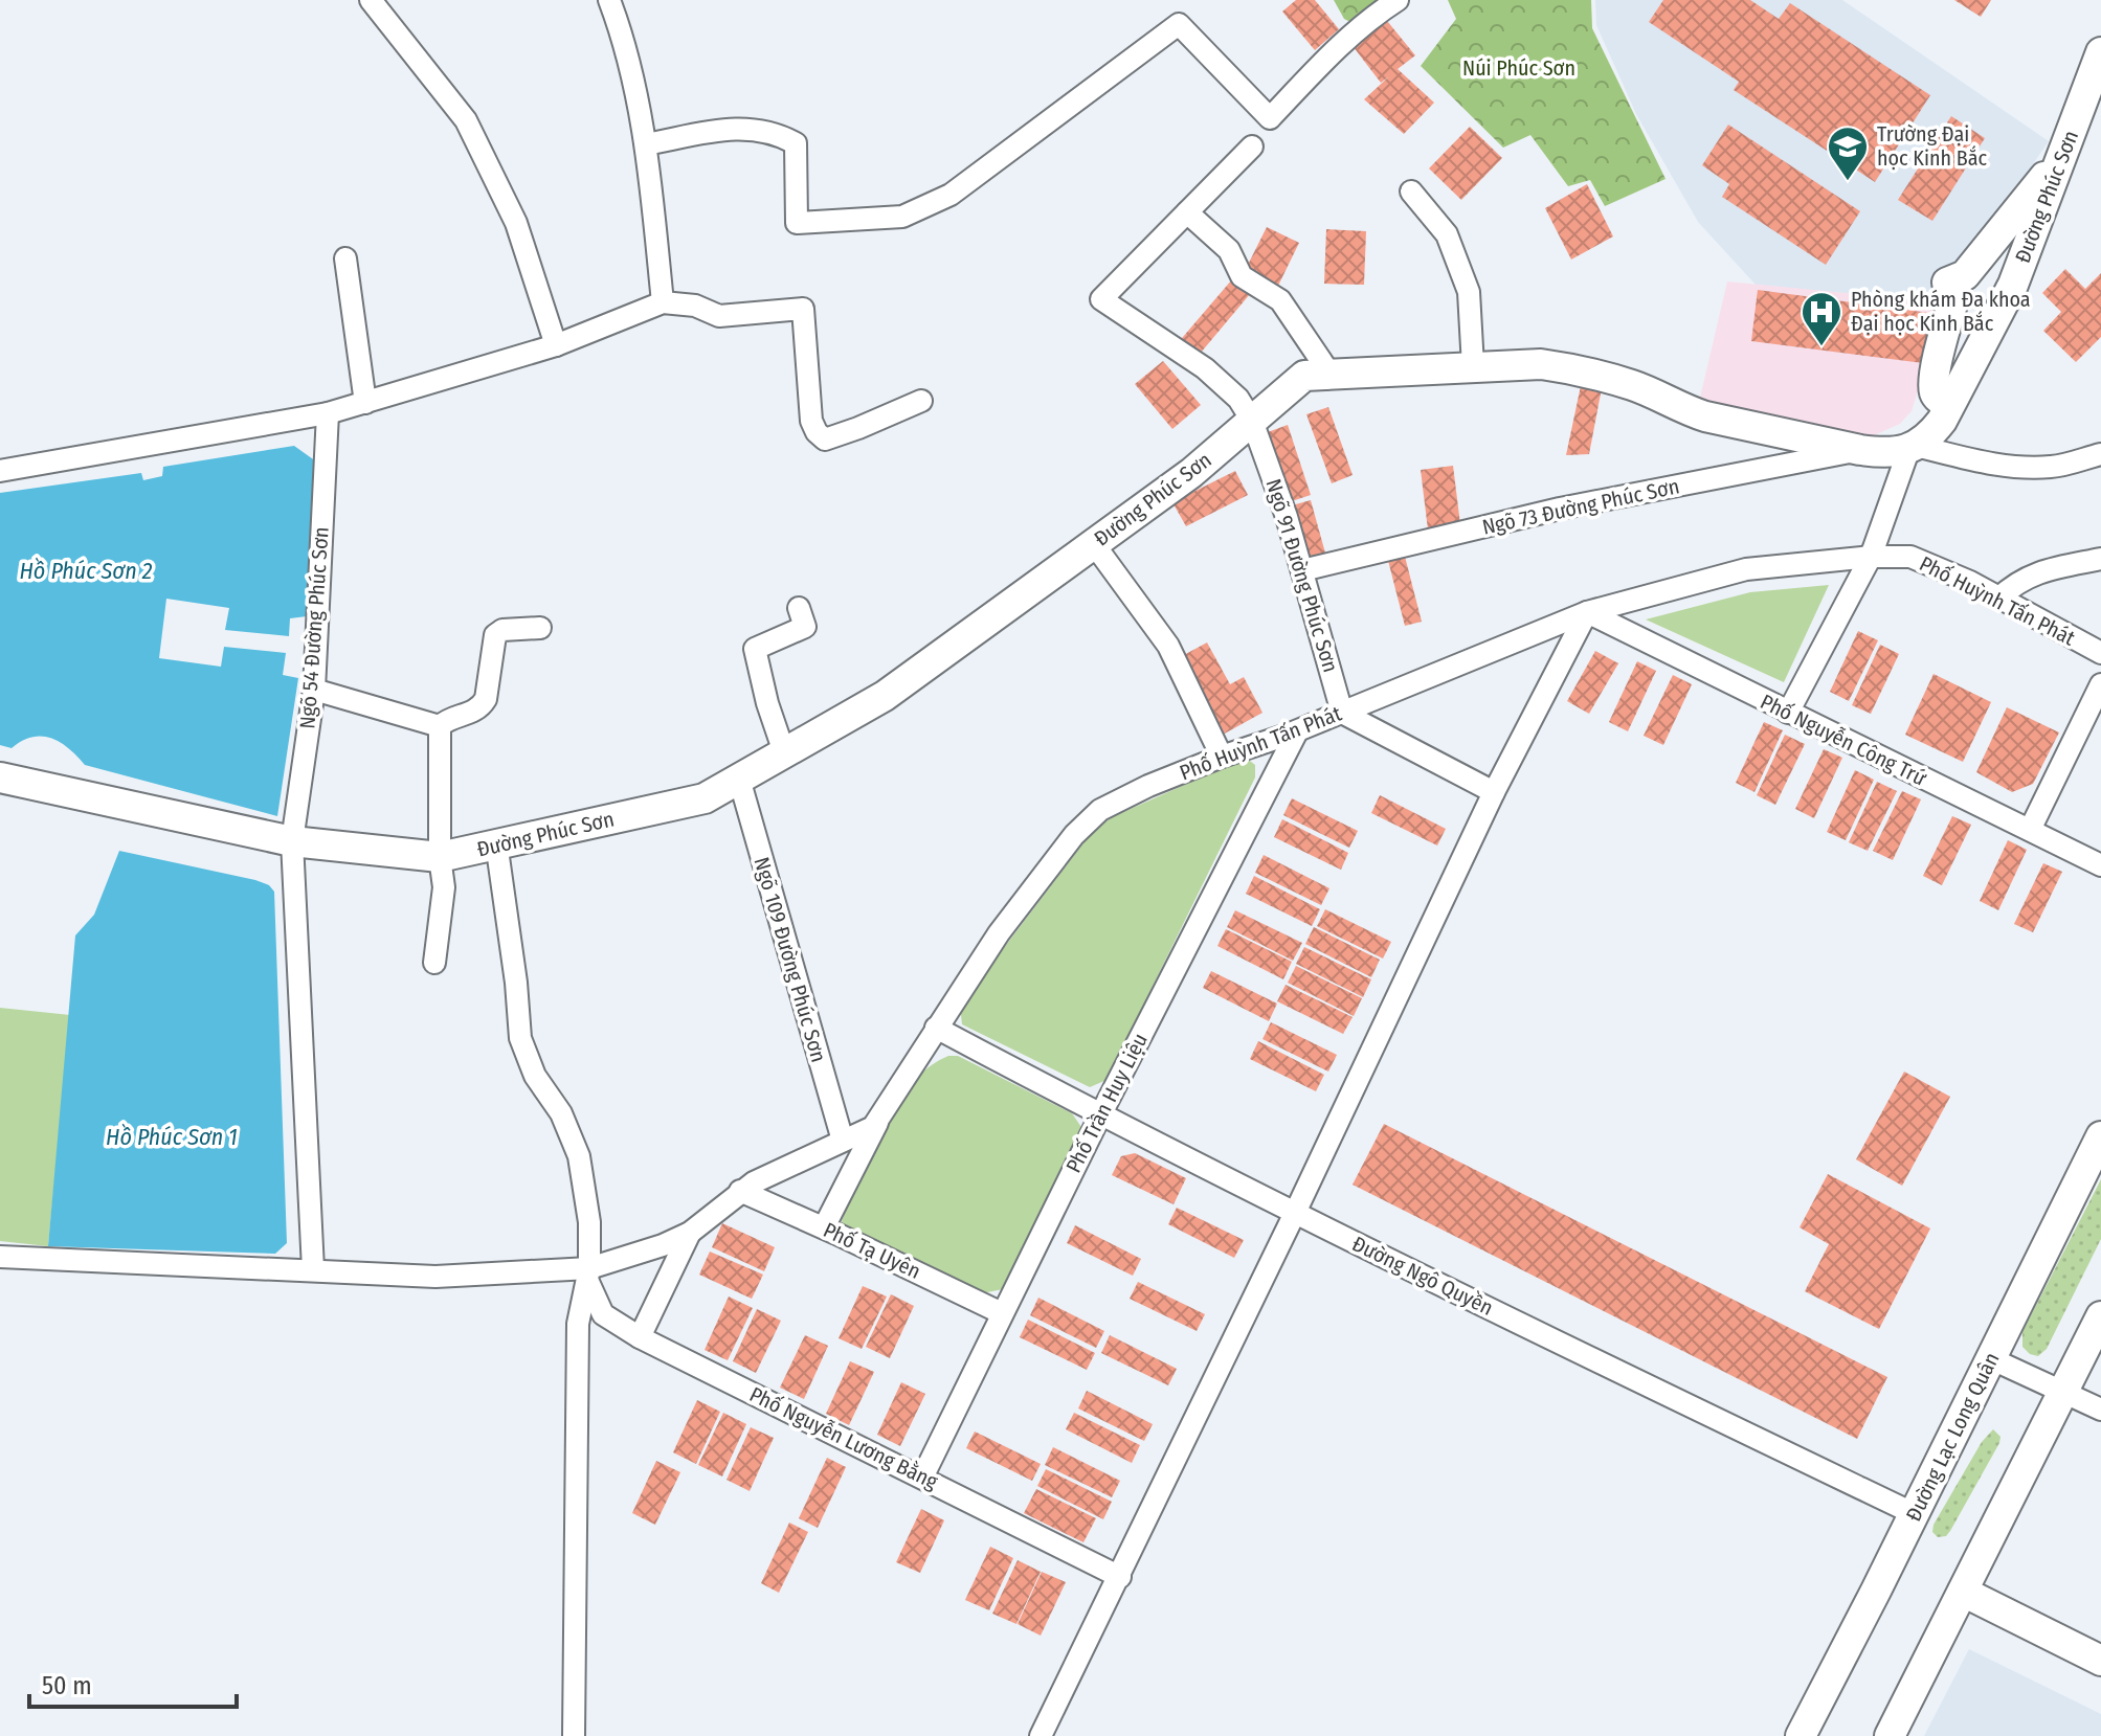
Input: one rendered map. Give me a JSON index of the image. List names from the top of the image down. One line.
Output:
{"streets":{"street":["Đường Phúc Sơn","Ngõ 73 Đường Phúc Sơn","Ngõ 91 Đường Phúc Sơn","Phố Huỳnh Tấn Phát","Ngõ 54 Đường Phúc Sơn","Phố Nguyễn Công Trứ","Ngõ 109 Đường Phúc Sơn","Phố Trần Huy Liệu","Phố Tạ Uyên","Đường Ngô Quyền","Đường Lạc Long Quân","Phố Nguyễn Lương Bằng"]},"crossings":[["Đường Phúc Sơn","Ngõ 73 Đường Phúc Sơn"],["Đường Phúc Sơn","Ngõ 91 Đường Phúc Sơn"],["Đường Phúc Sơn","Ngõ 54 Đường Phúc Sơn"],["Đường Phúc Sơn","Ngõ 109 Đường Phúc Sơn"],["Ngõ 73 Đường Phúc Sơn","Ngõ 91 Đường Phúc Sơn"],["Ngõ 91 Đường Phúc Sơn","Phố Huỳnh Tấn Phát"],["Phố Huỳnh Tấn Phát","Ngõ 54 Đường Phúc Sơn"],["Phố Huỳnh Tấn Phát","Phố Nguyễn Công Trứ"],["Phố Huỳnh Tấn Phát","Ngõ 109 Đường Phúc Sơn"],["Phố Huỳnh Tấn Phát","Phố Trần Huy Liệu"],["Phố Huỳnh Tấn Phát","Phố Tạ Uyên"],["Phố Huỳnh Tấn Phát","Đường Ngô Quyền"],["Phố Huỳnh Tấn Phát","Phố Nguyễn Lương Bằng"],["Phố Trần Huy Liệu","Phố Tạ Uyên"],["Phố Trần Huy Liệu","Đường Ngô Quyền"],["Phố Trần Huy Liệu","Phố Nguyễn Lương Bằng"],["Đường Ngô Quyền","Đường Lạc Long Quân"]],"water":["Hồ Phúc Sơn 2","Hồ Phúc Sơn 1"],"parks":["Núi Phúc Sơn"],"places":{"school or university":["Trường Đại học Kinh Bắc"],"hospital":["Phòng khám Đa khoa Đại học Kinh Bắc"]},"scale_bar":"50 m"}
